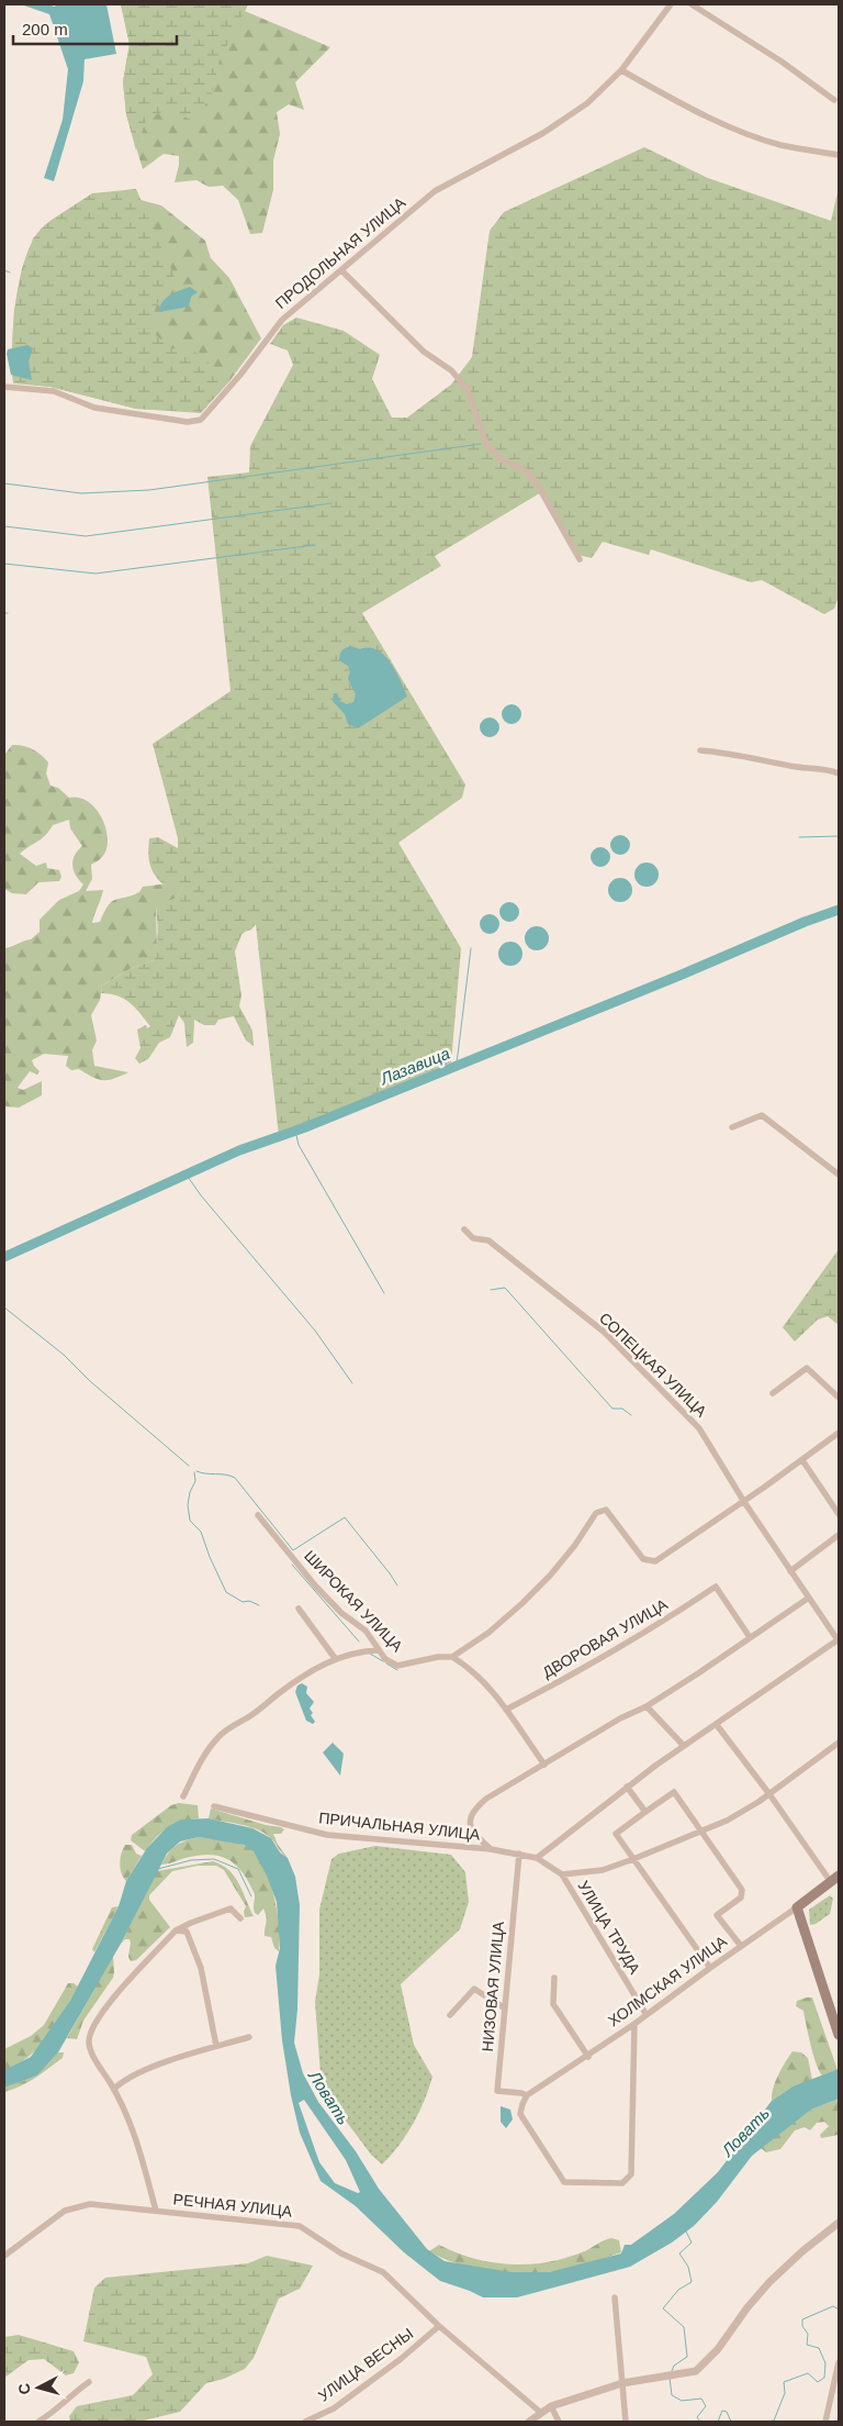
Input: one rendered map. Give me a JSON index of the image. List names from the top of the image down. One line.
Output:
{"streets":{"main road":["ХОЛМСКАЯ УЛИЦА"],"street":["ПРОДОЛЬНАЯ УЛИЦА","СОПЕЦКАЯ УЛИЦА","ШИРОКАЯ УЛИЦА","ДВОРОВАЯ УЛИЦА","ПРИЧАЛЬНАЯ УЛИЦА","УЛИЦА ТРУДА","НИЗОВАЯ УЛИЦА","РЕЧНАЯ УЛИЦА","УЛИЦА ВЕСНЫ"]},"crossings":[["СОПЕЦКАЯ УЛИЦА","ШИРОКАЯ УЛИЦА"],["ПРИЧАЛЬНАЯ УЛИЦА","УЛИЦА ТРУДА"],["ПРИЧАЛЬНАЯ УЛИЦА","НИЗОВАЯ УЛИЦА"],["УЛИЦА ТРУДА","ХОЛМСКАЯ УЛИЦА"],["ХОЛМСКАЯ УЛИЦА","НИЗОВАЯ УЛИЦА"],["РЕЧНАЯ УЛИЦА","УЛИЦА ВЕСНЫ"]],"water":["Лазавица","Ловать"],"scale_bar":"200 m","north":"left"}
